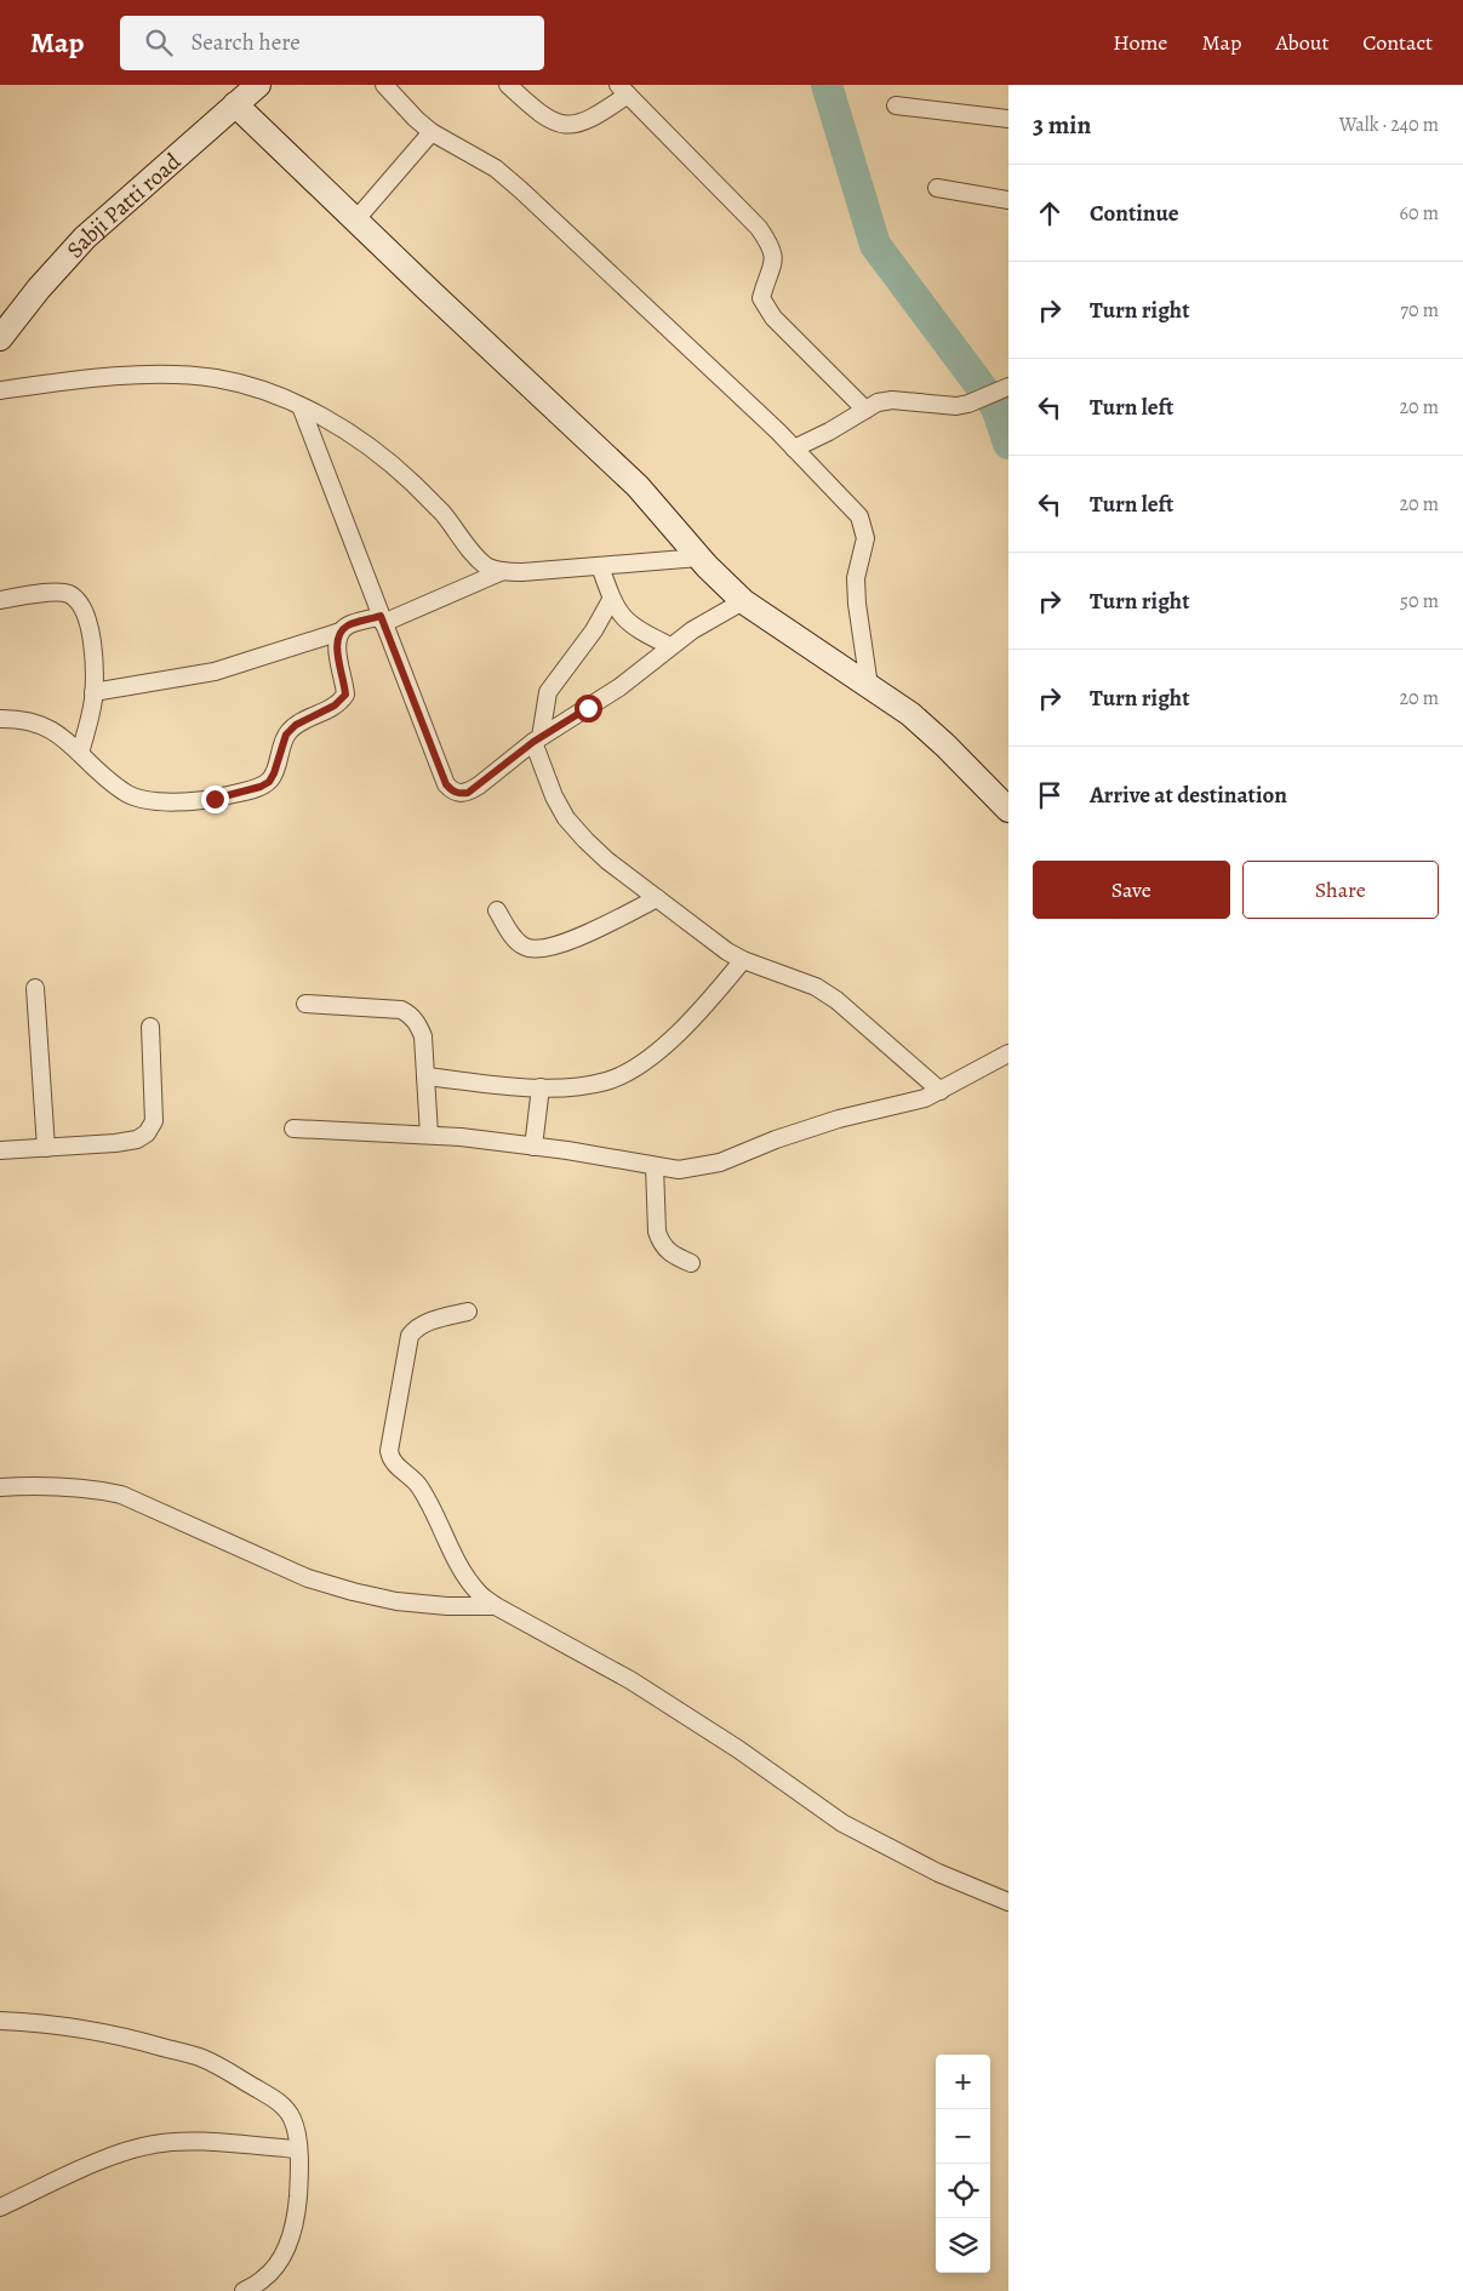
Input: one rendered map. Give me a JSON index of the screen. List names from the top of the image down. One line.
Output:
{"streets":{"street":["Sabji Patti road"]},"page":{"header":"Map","search":"Search here","nav":["Home","Map","About","Contact"],"heading":["3 min","Walk · 240 m"],"list":[["Continue","60 m"],["Turn right","70 m"],["Turn left","20 m"],["Turn left","20 m"],["Turn right","50 m"],["Turn right","20 m"],"Arrive at destination"],"buttons":["Save","Share"],"map_buttons":["+","−"]}}
